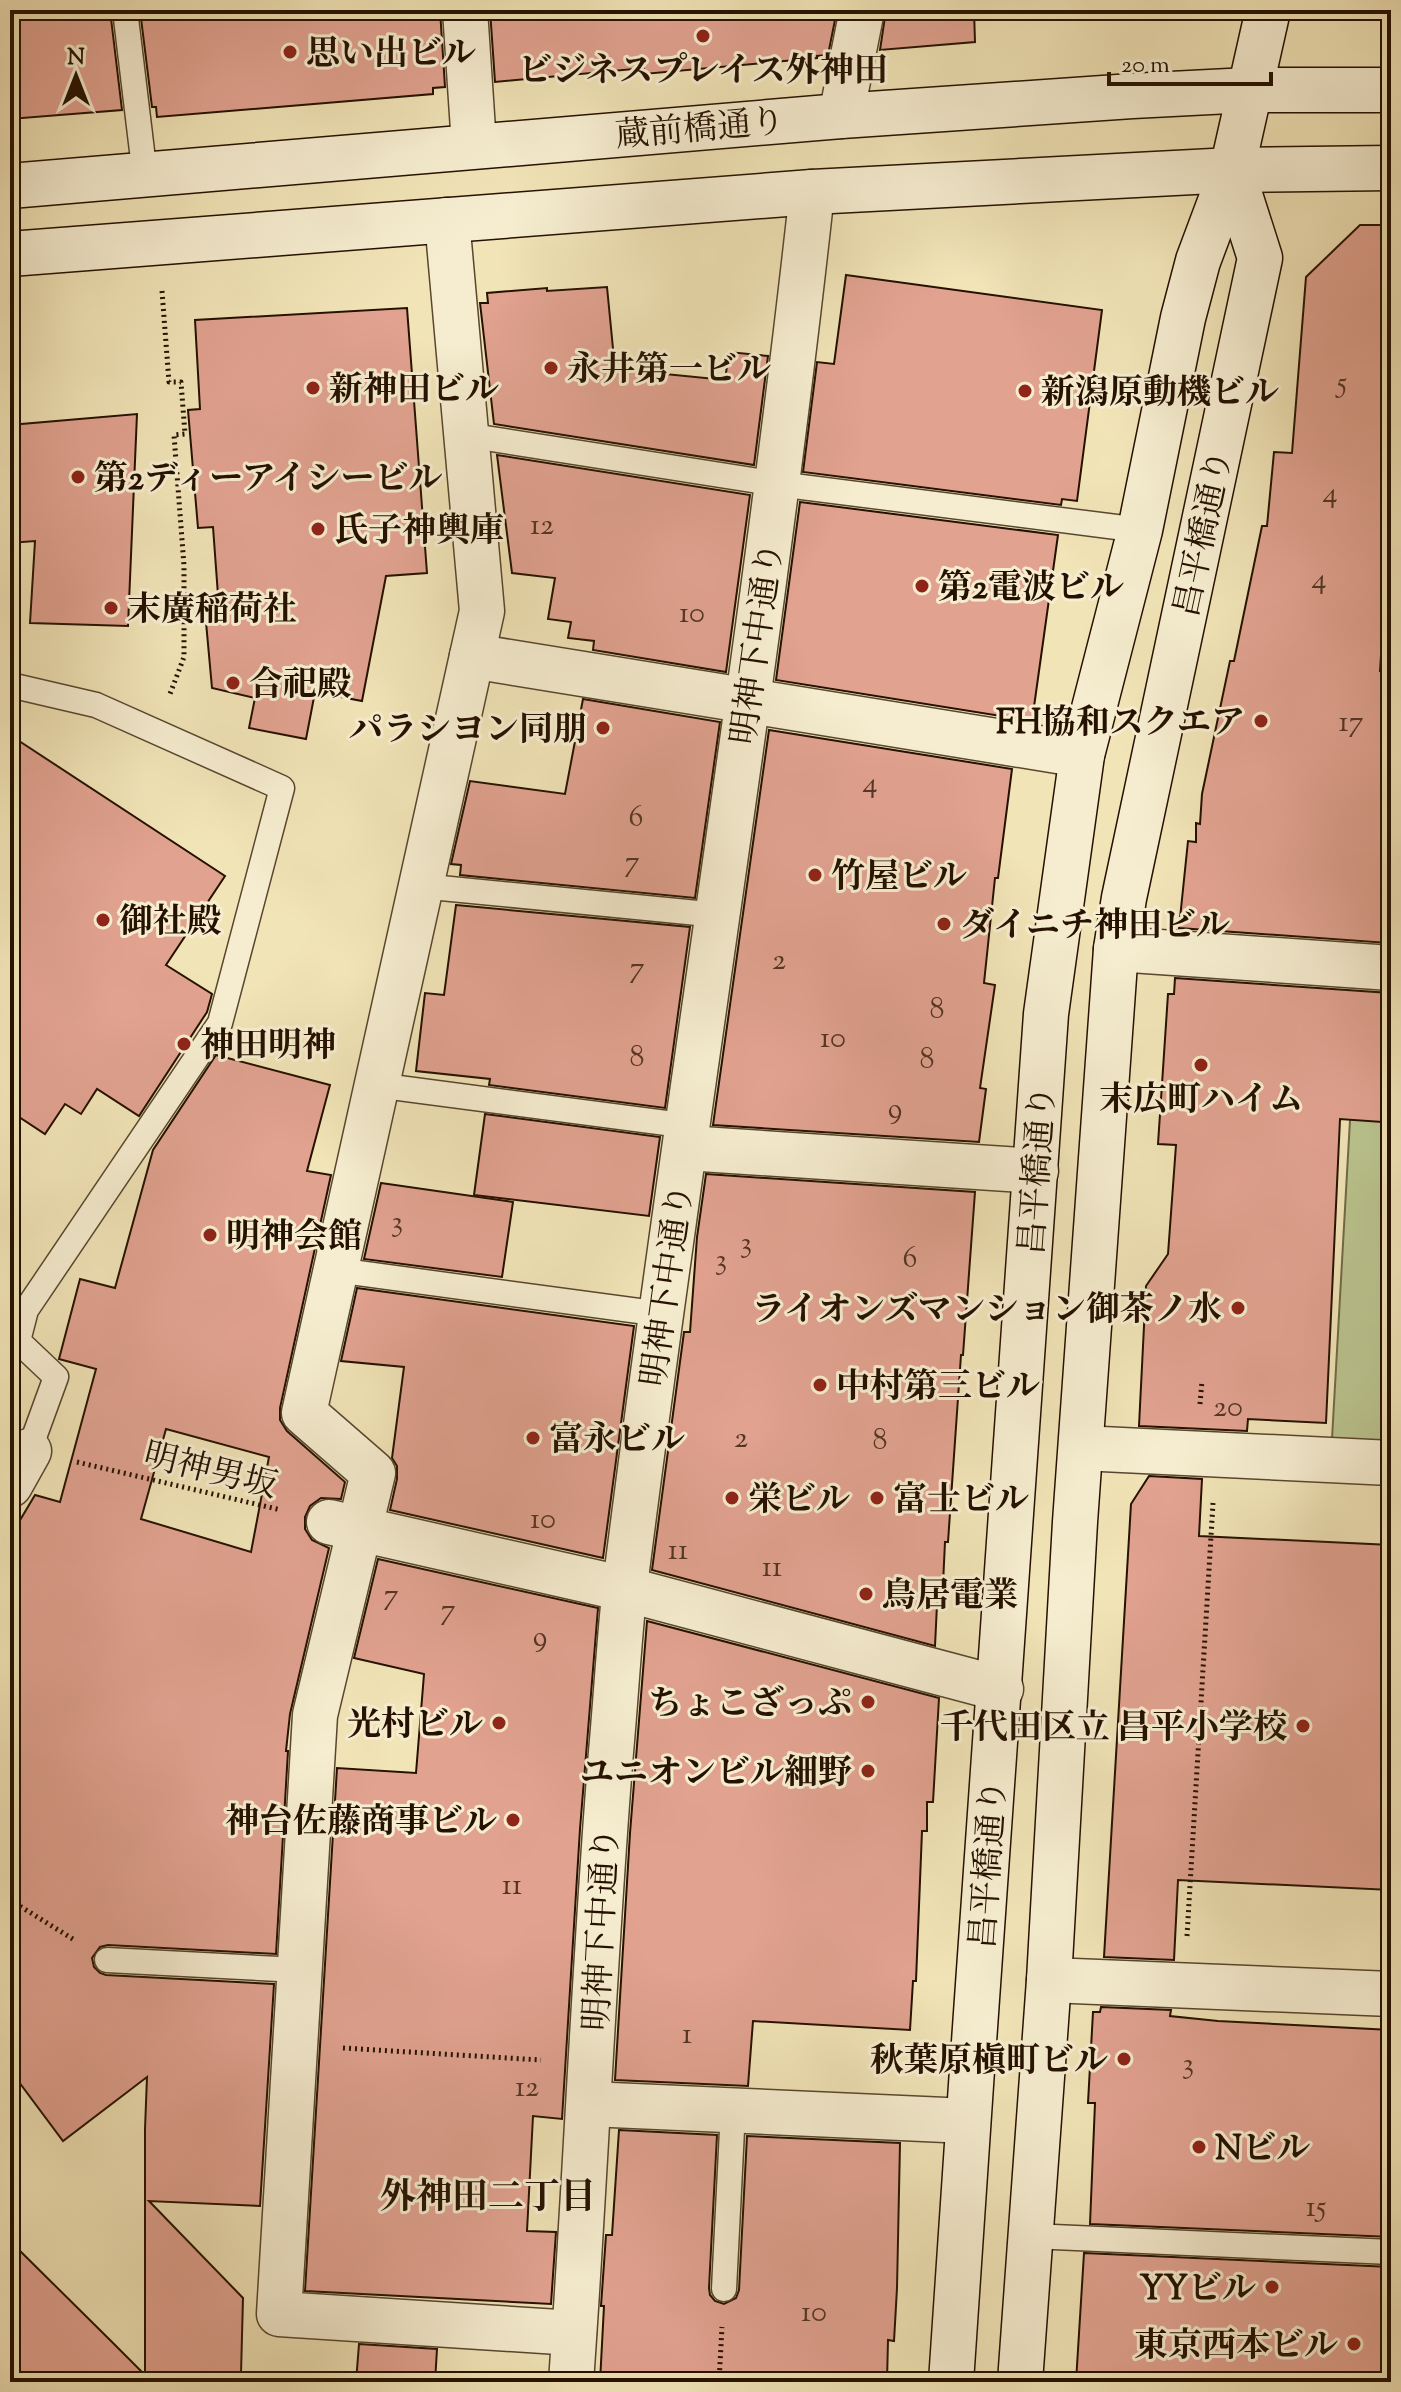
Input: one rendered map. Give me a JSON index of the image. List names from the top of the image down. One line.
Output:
{"streets":{"street":["蔵前橋通り","昌平橋通り","明神下中通り"],"path":["明神男坂"]},"crossings":[["蔵前橋通り","昌平橋通り"]],"districts":["外神田二丁目"],"places":["ビジネスプレイス外神田","思い出ビル","永井第一ビル","新神田ビル","新潟原動機ビル","第2ディーアイシービル","氏子神輿庫","第2電波ビル","末廣稲荷社","合祀殿","FH協和スクエア","パラシヨン同朋","竹屋ビル","御社殿","ダイニチ神田ビル","神田明神","末広町ハイム","明神会館","ライオンズマンション御茶ノ水","中村第三ビル","富永ビル","栄ビル","富士ビル","鳥居電業","ちょこざっぷ","光村ビル","千代田区立 昌平小学校","ユニオンビル細野","神台佐藤商事ビル","秋葉原槇町ビル","Nビル","YYビル","東京西本ビル"],"house_numbers":["5","4","12","4","10","17","4","6","7","2","7","8","10","8","8","9","3","3","6","3","20","2","8","10","11","11","7","7","9","11","1","3","12","15","10"],"scale_bar":"20 m","north":"top"}
